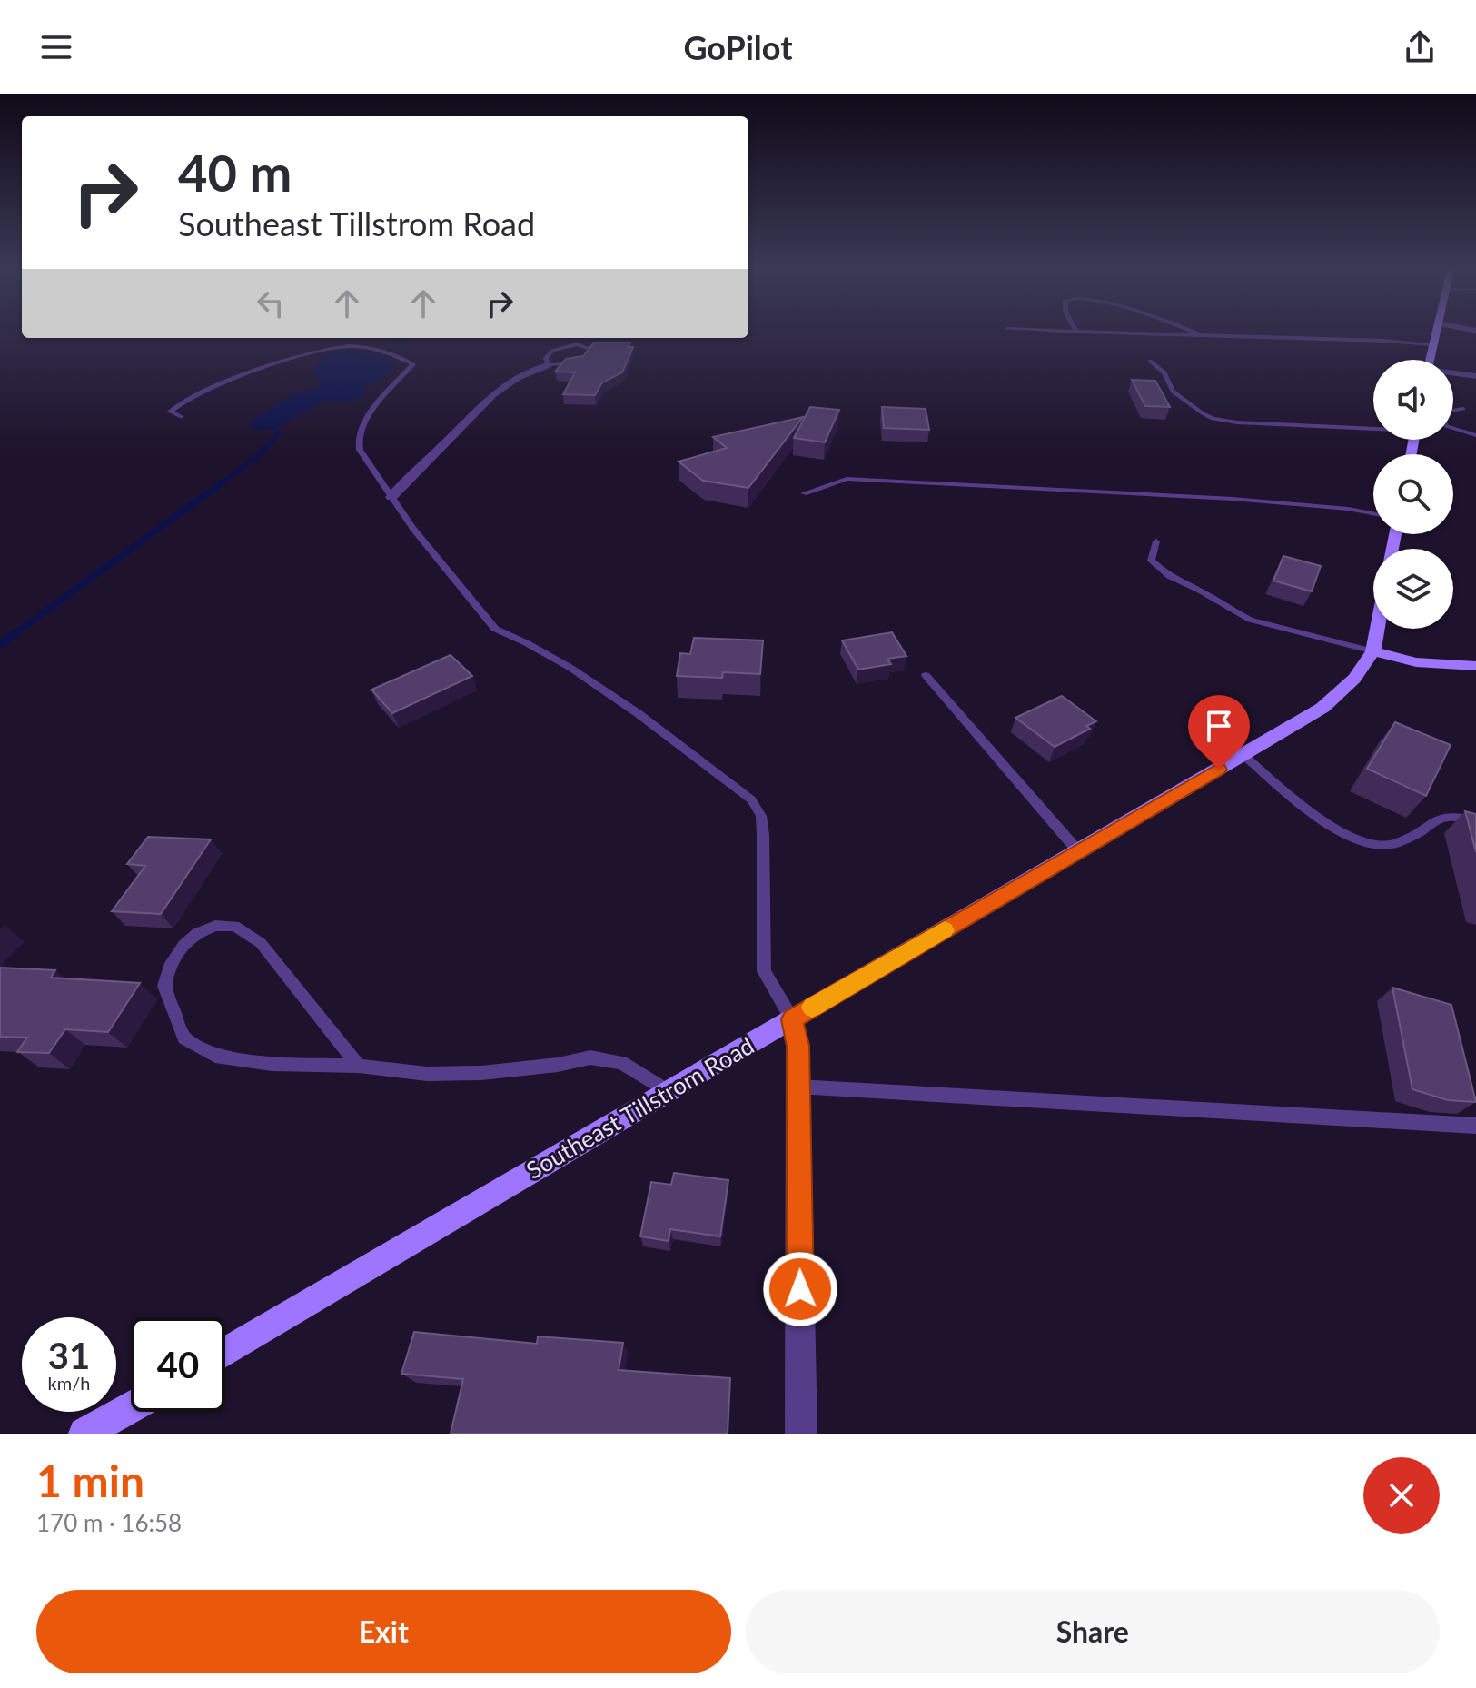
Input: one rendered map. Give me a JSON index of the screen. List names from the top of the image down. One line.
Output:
{"streets":{"main road":["Southeast Tillstrom Road"]},"page":{"header":"GoPilot","turn":["40 m","Southeast Tillstrom Road"],"speed":"31 km/h","limit":"40","heading":["1 min","170 m · 16:58"],"buttons":["Exit","Share"]}}
